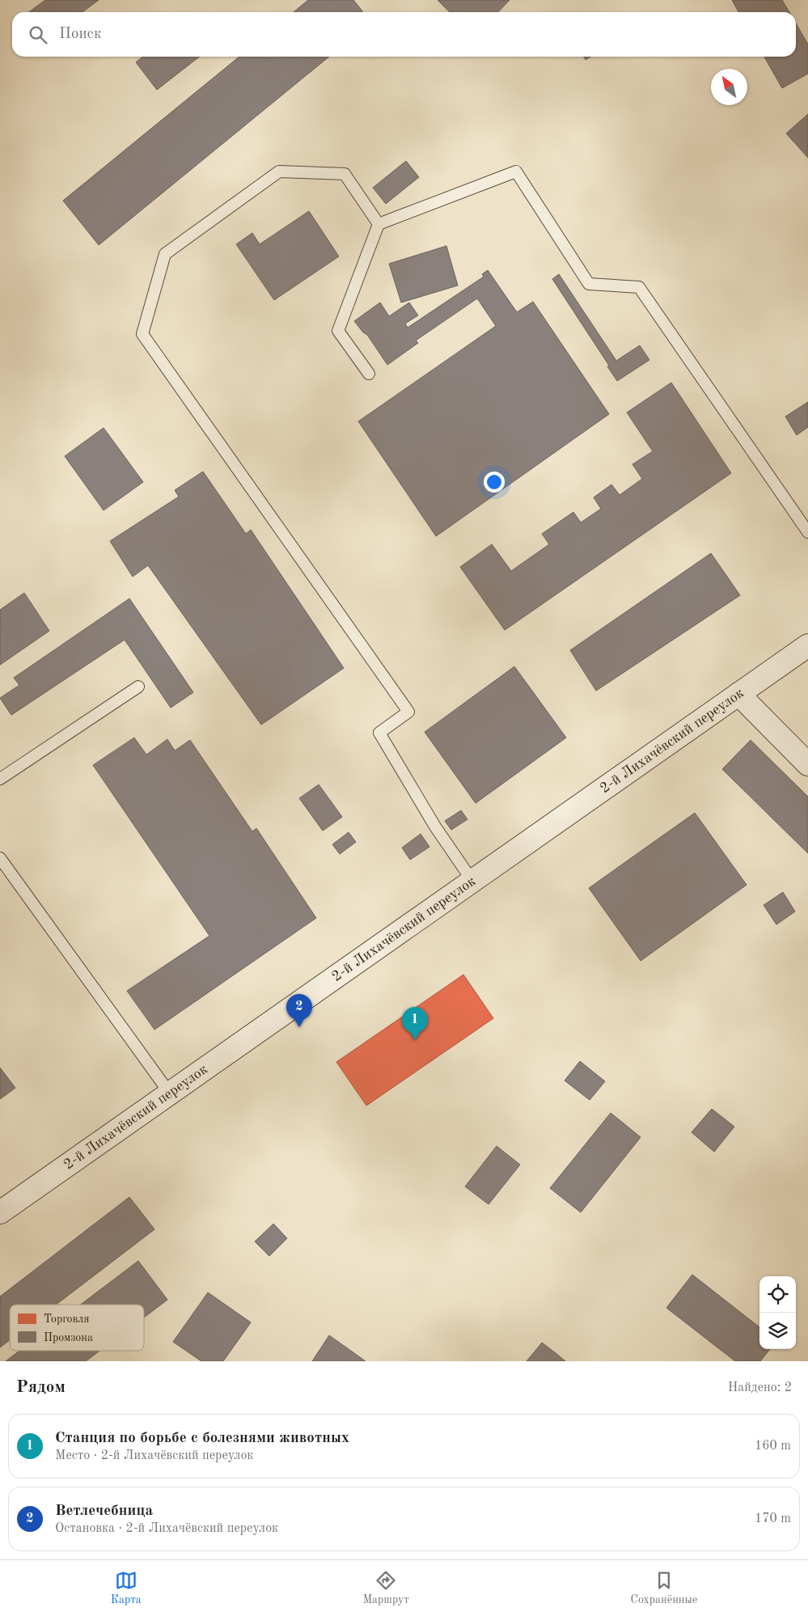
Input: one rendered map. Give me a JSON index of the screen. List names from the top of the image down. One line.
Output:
{"streets":{"street":["2-й Лихачёвский переулок"]},"legend":["Торговля","Промзона"],"north":"top left","page":{"search":"Поиск","pins":["2","1"],"heading":["Рядом","Найдено: 2"],"list":[{"mark":"1","name":"Станция по борьбе с болезнями животных","note":"Место · 2-й Лихачёвский переулок","value":"160 m"},{"mark":"2","name":"Ветлечебница","note":"Остановка · 2-й Лихачёвский переулок","value":"170 m"}],"nav":["Карта","Маршрут","Сохранённые"]}}
